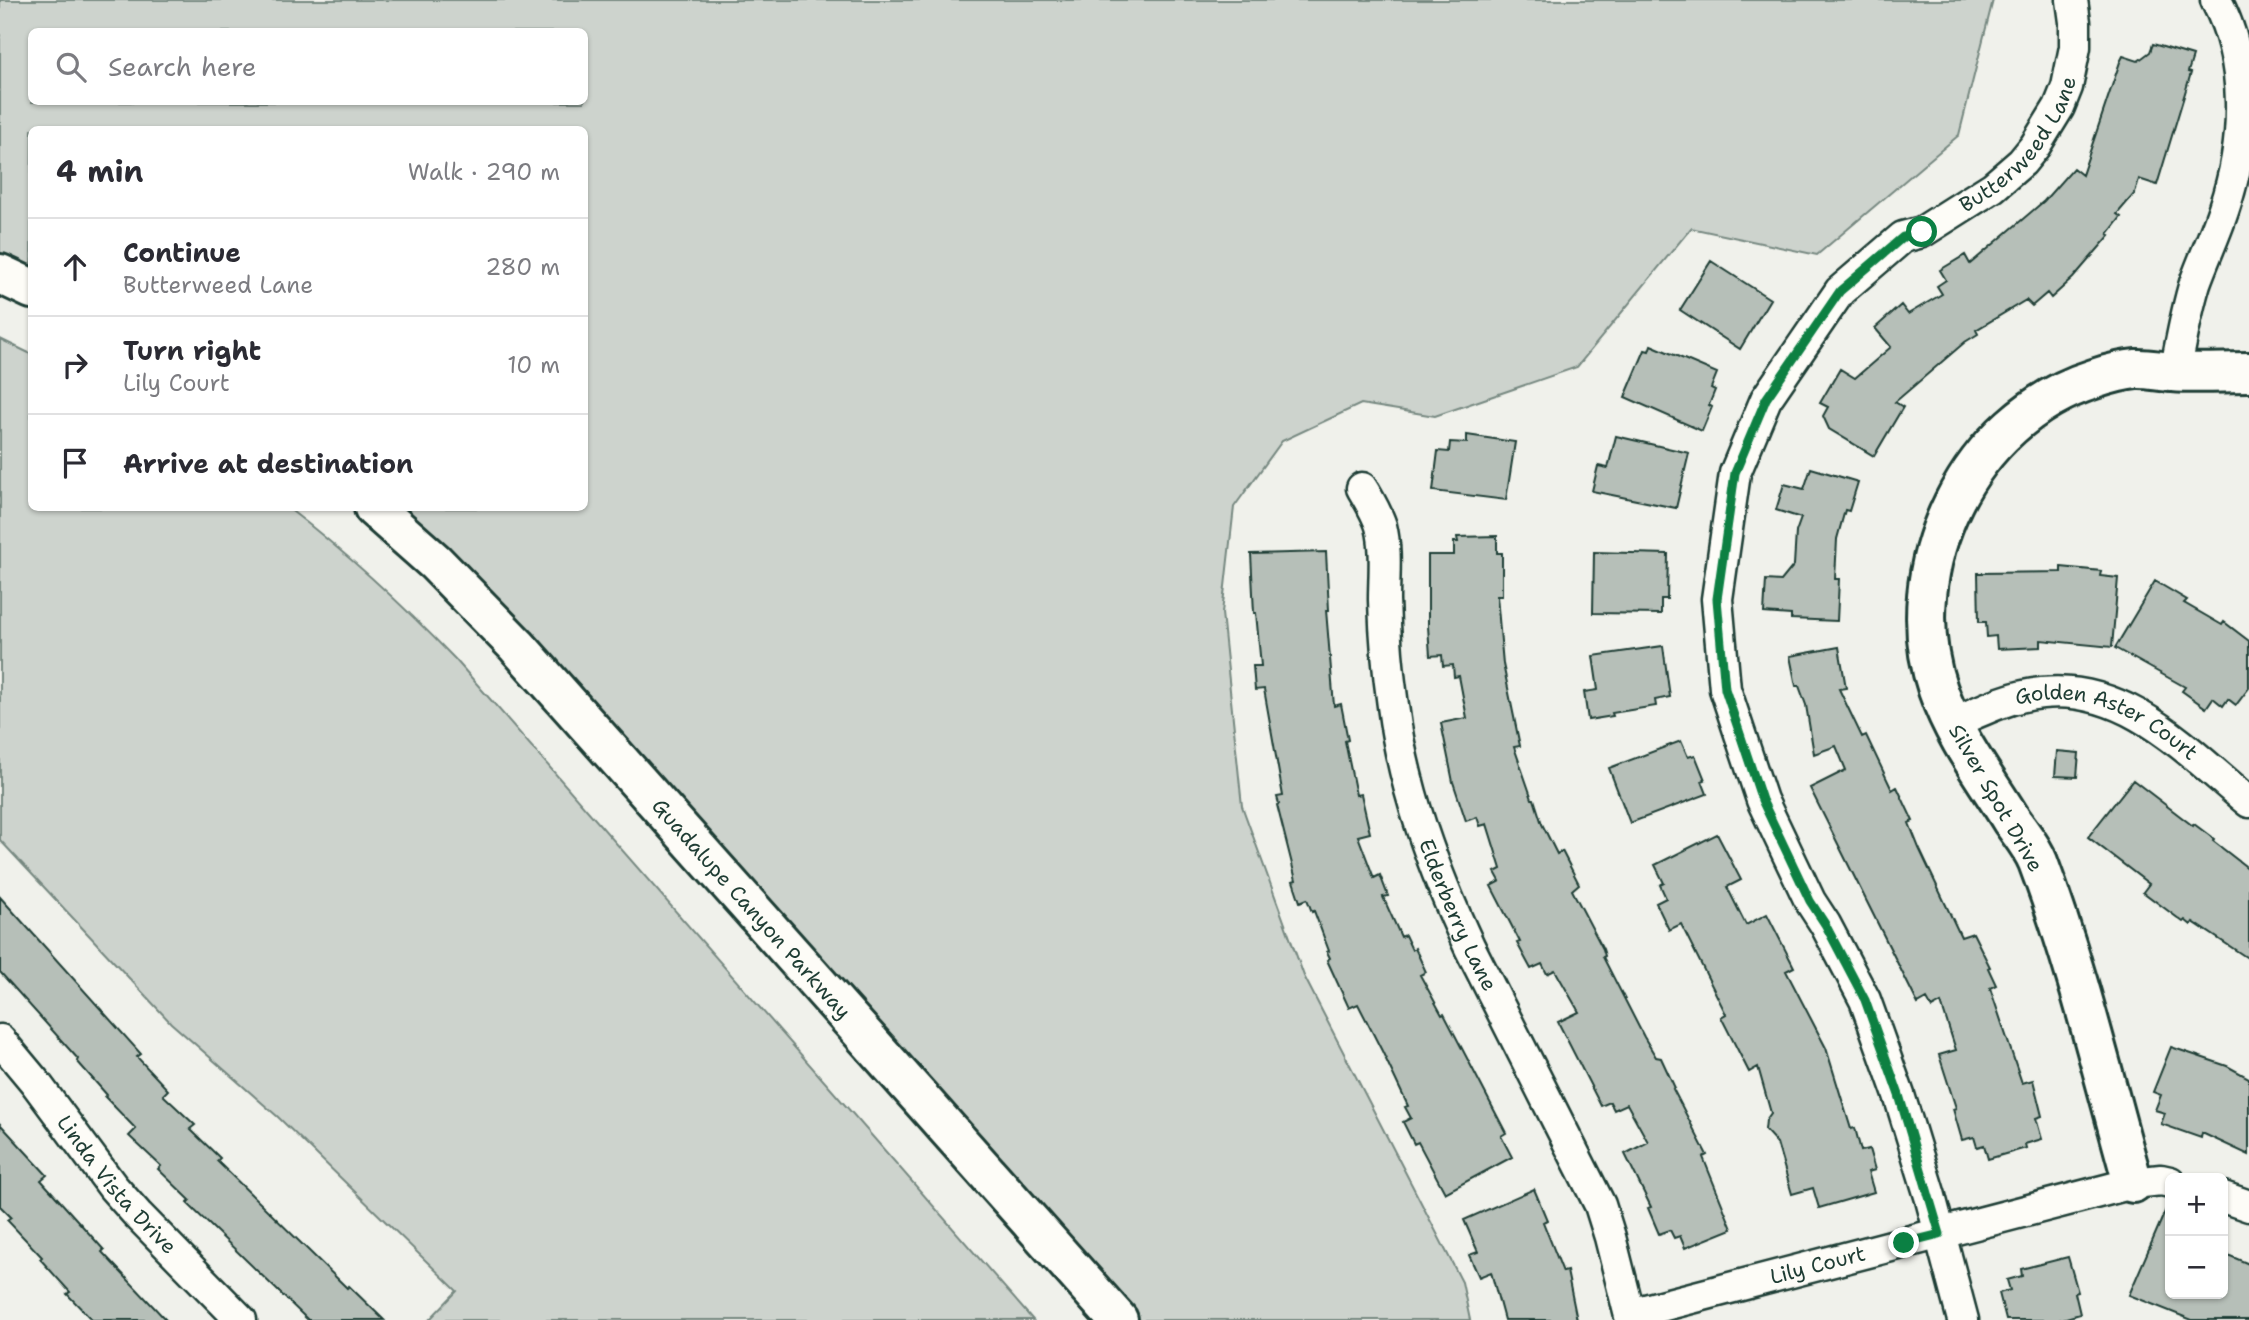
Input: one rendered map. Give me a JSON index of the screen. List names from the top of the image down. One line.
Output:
{"streets":{"main road":["Silver Spot Drive","Guadalupe Canyon Parkway"],"street":["Butterweed Lane","Golden Aster Court","Elderberry Lane","Linda Vista Drive","Lily Court"]},"crossings":[["Butterweed Lane","Lily Court"],["Golden Aster Court","Silver Spot Drive"],["Silver Spot Drive","Lily Court"],["Elderberry Lane","Lily Court"]],"page":{"search":"Search here","heading":["4 min","Walk · 290 m"],"list":[["Continue","Butterweed Lane","280 m"],["Turn right","Lily Court","10 m"],"Arrive at destination"],"map_buttons":["+","−"]}}
